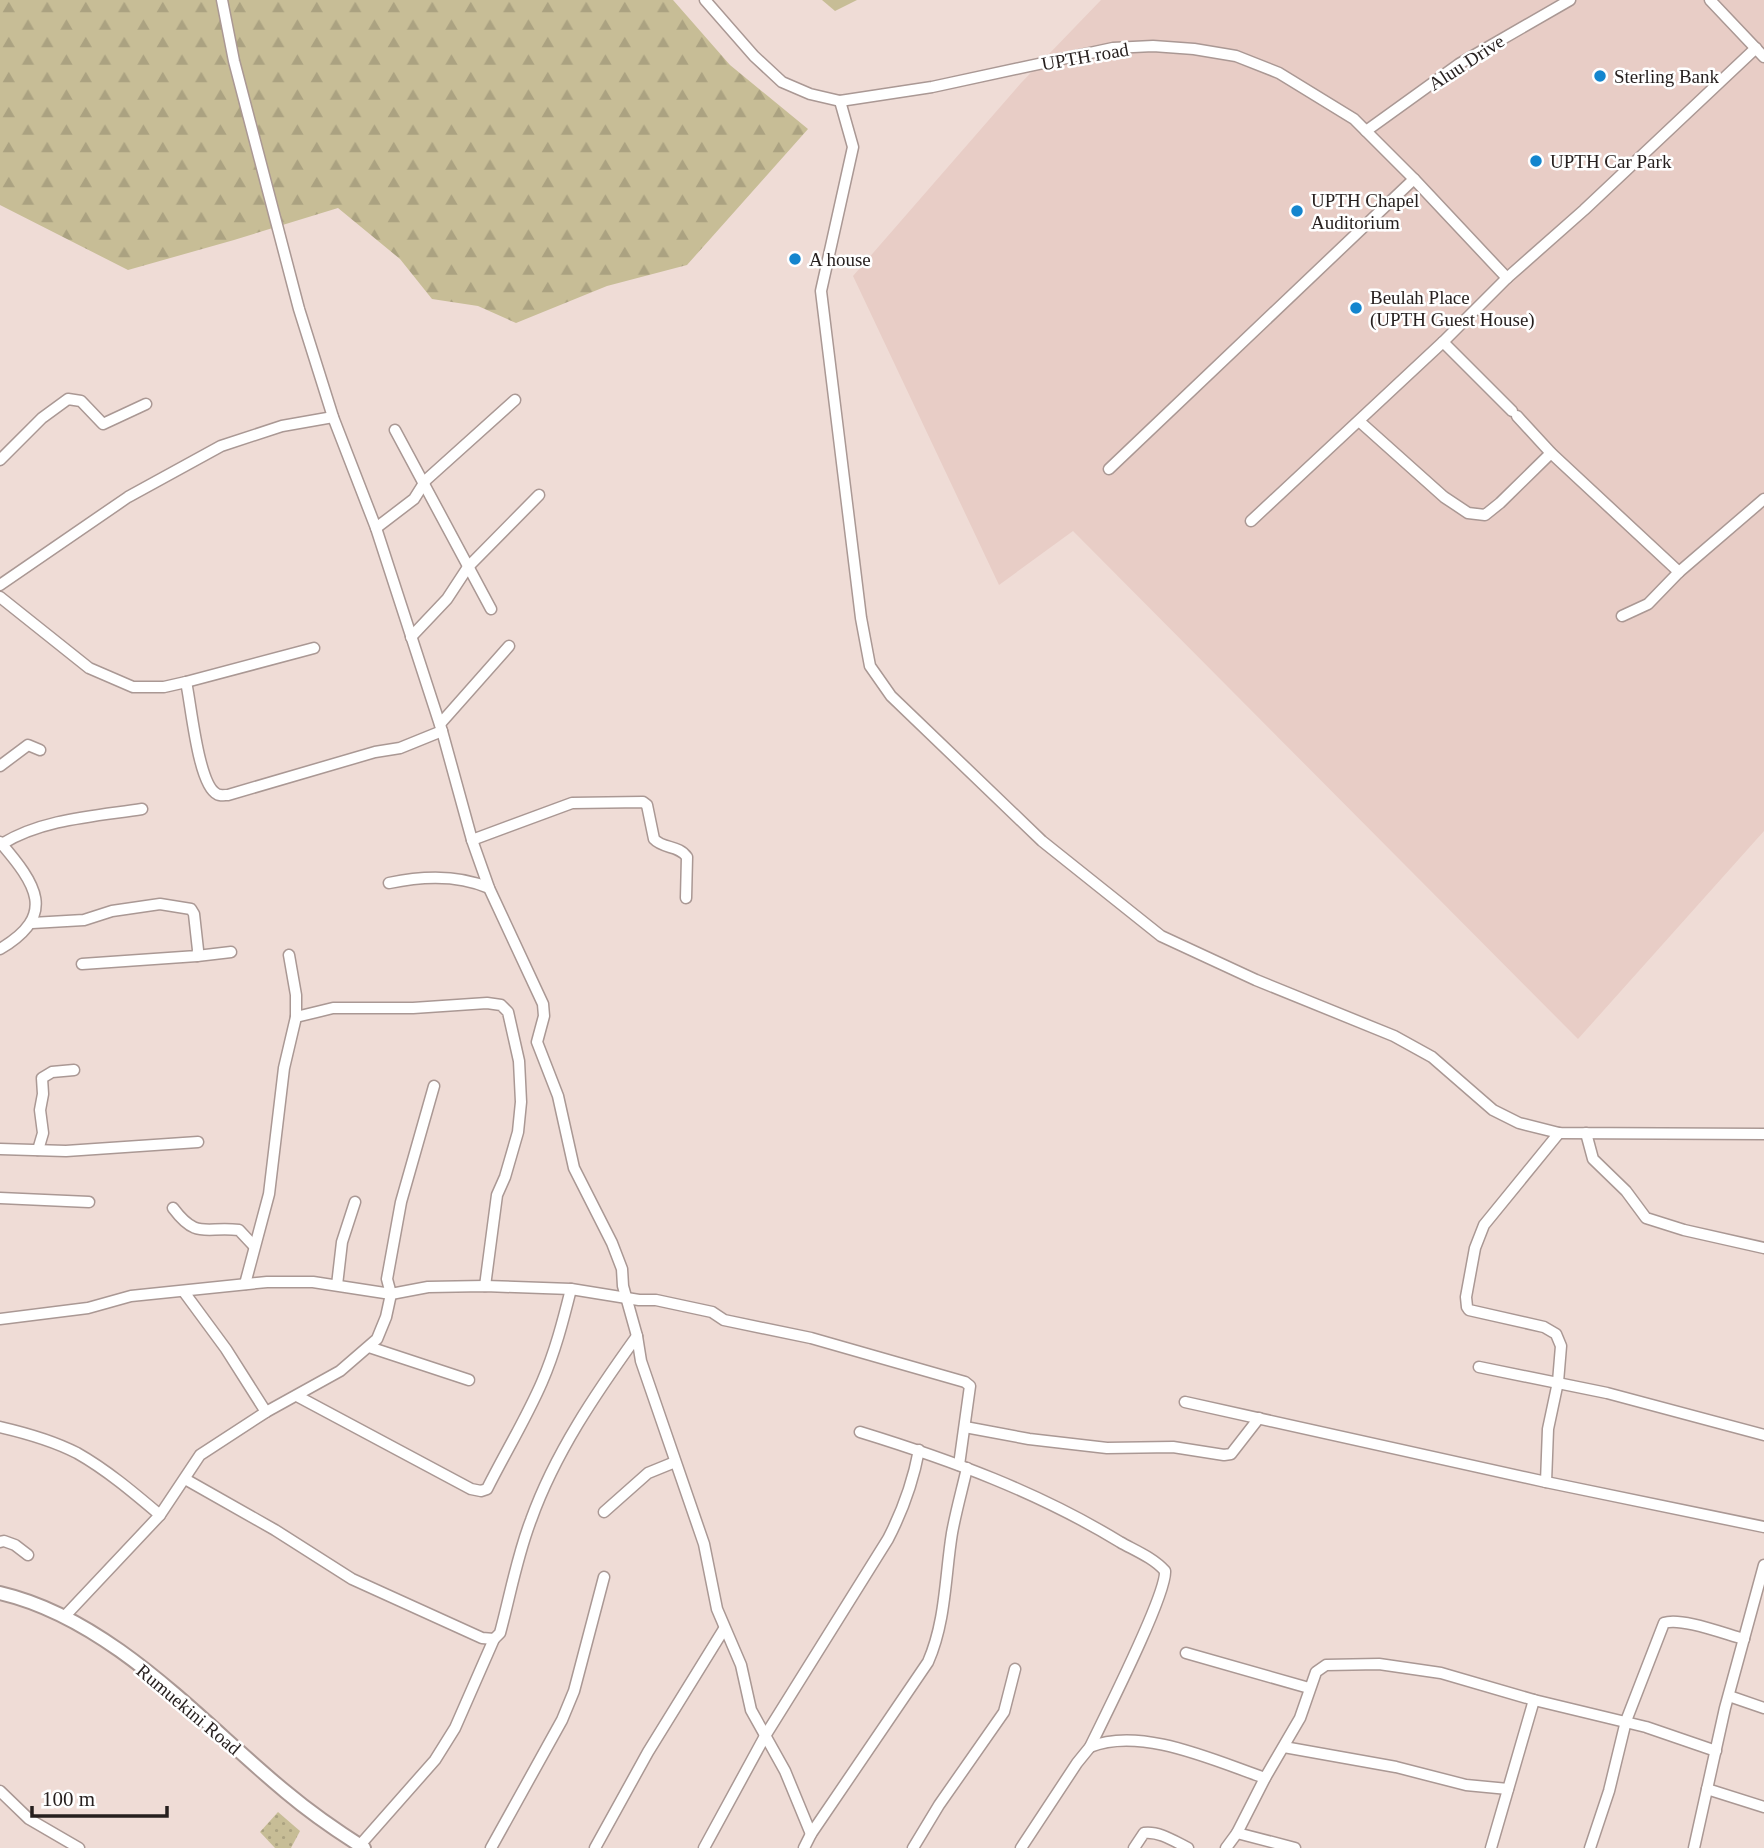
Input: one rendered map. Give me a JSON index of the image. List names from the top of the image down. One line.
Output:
{"streets":{"street":["UPTH road","Aluu Drive","Rumuekini Road"]},"crossings":[["UPTH road","Aluu Drive"]],"places":["Sterling Bank","UPTH Car Park","UPTH Chapel Auditorium","A house","Beulah Place (UPTH Guest House)"],"scale_bar":"100 m"}
